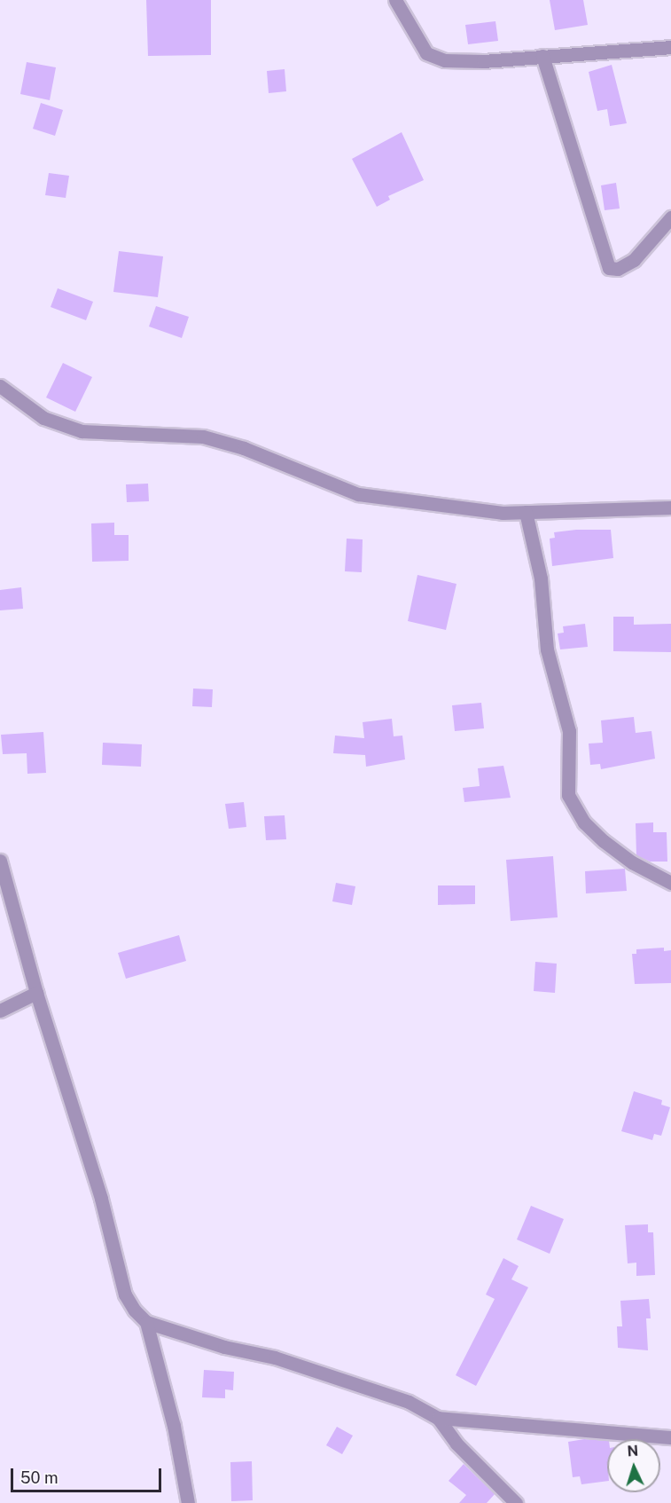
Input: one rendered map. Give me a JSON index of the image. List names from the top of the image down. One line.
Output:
{"scale_bar":"50 m","north":"top"}
